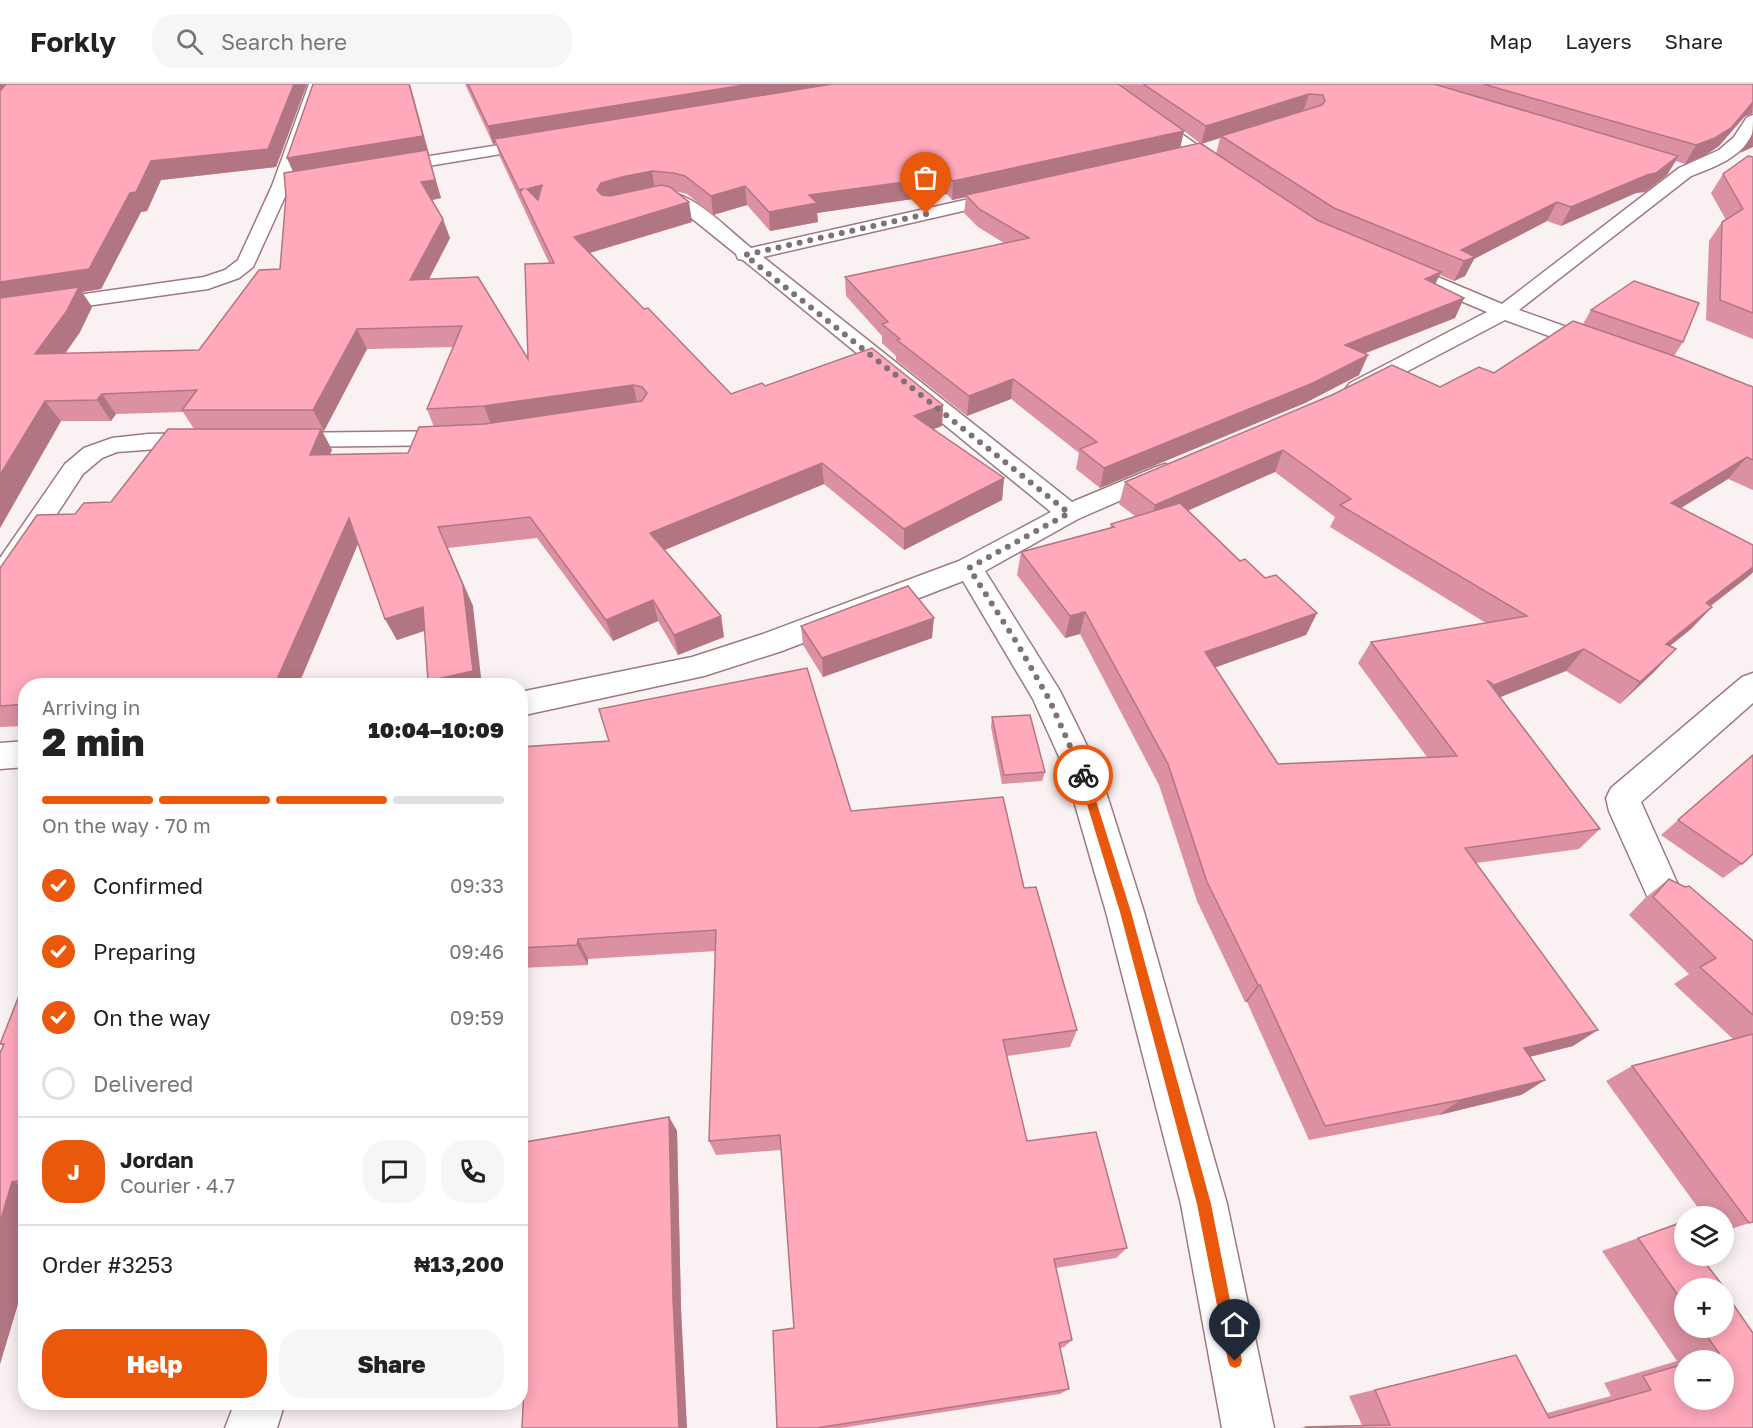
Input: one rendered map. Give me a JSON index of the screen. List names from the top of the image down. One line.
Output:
{"page":{"header":"Forkly","search":"Search here","nav":["Map","Layers","Share"],"heading":["2 min","Arriving in","10:04–10:09"],"panel":["Jordan","Courier · 4.7","Order #3253","₦13,200"],"bar":"On the way · 70 m","list":[["Confirmed","09:33"],["Preparing","09:46"],["On the way","09:59"],"Delivered"],"round":"J","map_buttons":["+","−"],"buttons":["Help","Share"]}}
